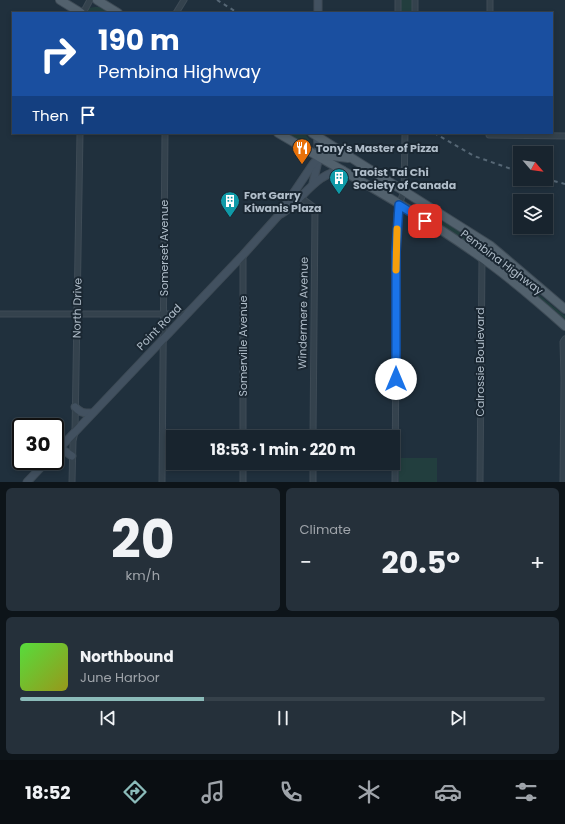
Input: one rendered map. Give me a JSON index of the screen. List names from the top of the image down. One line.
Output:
{"streets":{"main road":["Pembina Highway"],"street":["Somerset Avenue","North Drive","Windermere Avenue","Point Road","Somerville Avenue","Calrossie Boulevard"]},"crossings":[["Somerset Avenue","Point Road"],["Pembina Highway","Point Road"],["Pembina Highway","Calrossie Boulevard"],["North Drive","Point Road"],["Windermere Avenue","Point Road"],["Point Road","Somerville Avenue"]],"places":{"restaurant":["Tony's Master of Pizza"],"building":["Taoist Tai Chi Society of Canada","Fort Garry Kiwanis Plaza"]},"north":"bottom right","page":{"turn":["190 m","Pembina Highway"],"then":"Then","limit":"30","trip":"18:53 · 1 min · 220 m","tile":[["20","km/h"],"Climate"],"heat":["−","20.5°","+"],"song":["Northbound","June Harbor"],"tabs":"18:52"}}
